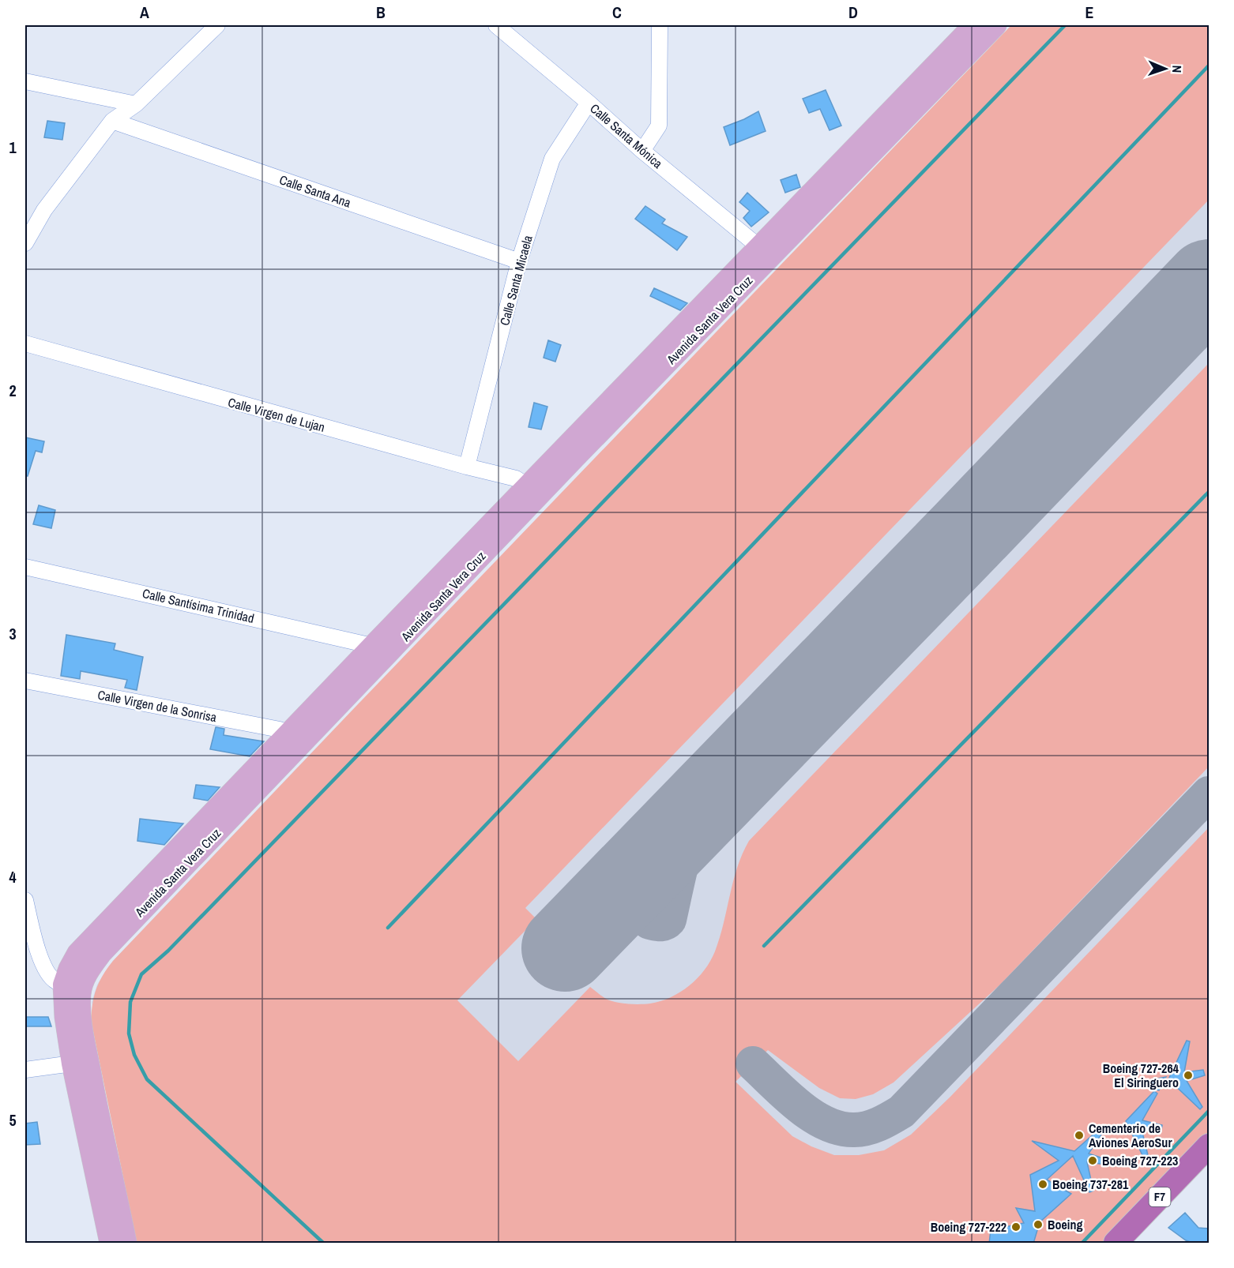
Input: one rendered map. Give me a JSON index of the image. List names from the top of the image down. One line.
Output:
{"streets":{"highway":["F7"],"main road":["Avenida Santa Vera Cruz"],"street":["Calle Santa Mónica","Calle Santa Ana","Calle Santa Micaela","Calle Virgen de Lujan","Calle Santísima Trinidad","Calle Virgen de la Sonrisa"]},"crossings":[["Calle Santa Mónica","Calle Santa Micaela"],["Calle Santa Mónica","Avenida Santa Vera Cruz"],["Calle Santa Ana","Calle Santa Micaela"],["Calle Santa Micaela","Calle Virgen de Lujan"],["Avenida Santa Vera Cruz","Calle Virgen de Lujan"],["Avenida Santa Vera Cruz","Calle Santísima Trinidad"],["Avenida Santa Vera Cruz","Calle Virgen de la Sonrisa"]],"places":["Boeing 727-264 El Siringuero","Cementerio de Aviones AeroSur","Boeing 727-223","Boeing 737-281","Boeing","Boeing 727-222"],"north":"right","grid":{"columns":["A","B","C","D","E"],"rows":["1","2","3","4","5"]}}
